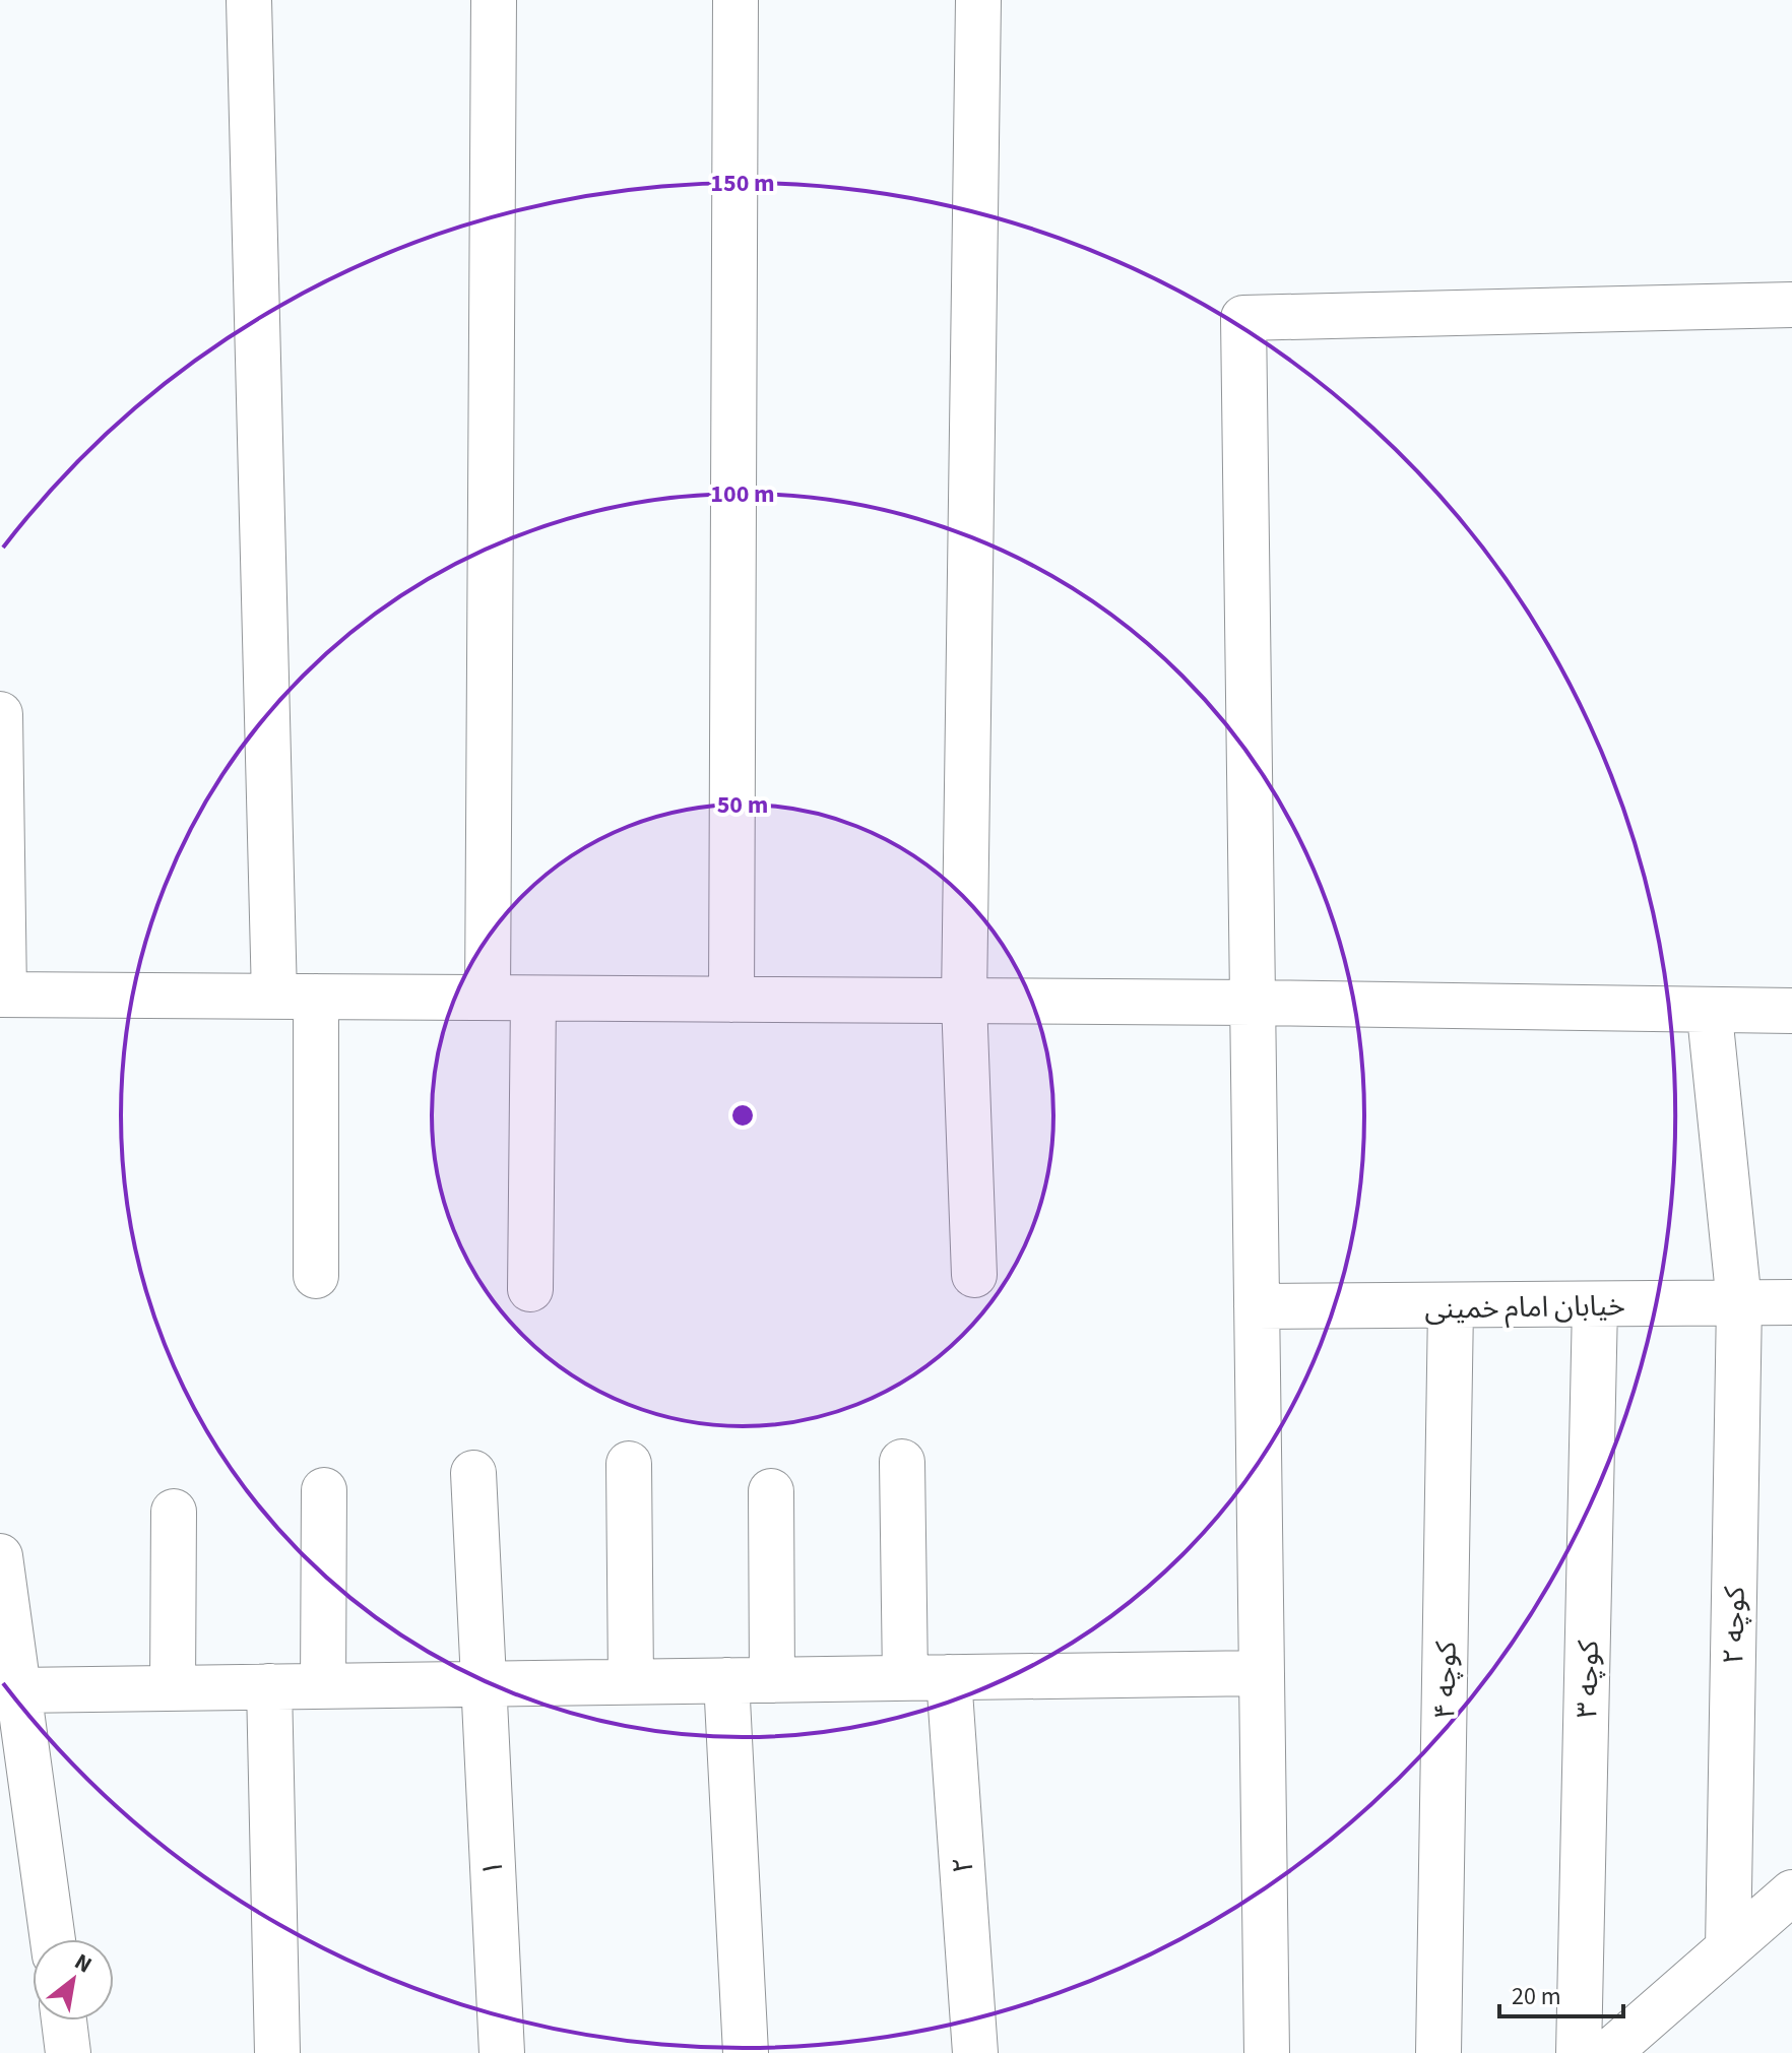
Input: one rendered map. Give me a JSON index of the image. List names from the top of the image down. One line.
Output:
{"streets":{"street":["خیابان امام خمینی","کوچه ۲","کوچه ۳","کوچه ۴","۲","۱"]},"crossings":[["خیابان امام خمینی","کوچه ۲"],["خیابان امام خمینی","کوچه ۳"],["خیابان امام خمینی","کوچه ۴"]],"scale_bar":"20 m","north":"top right","rings":["150 m","100 m","50 m"]}
